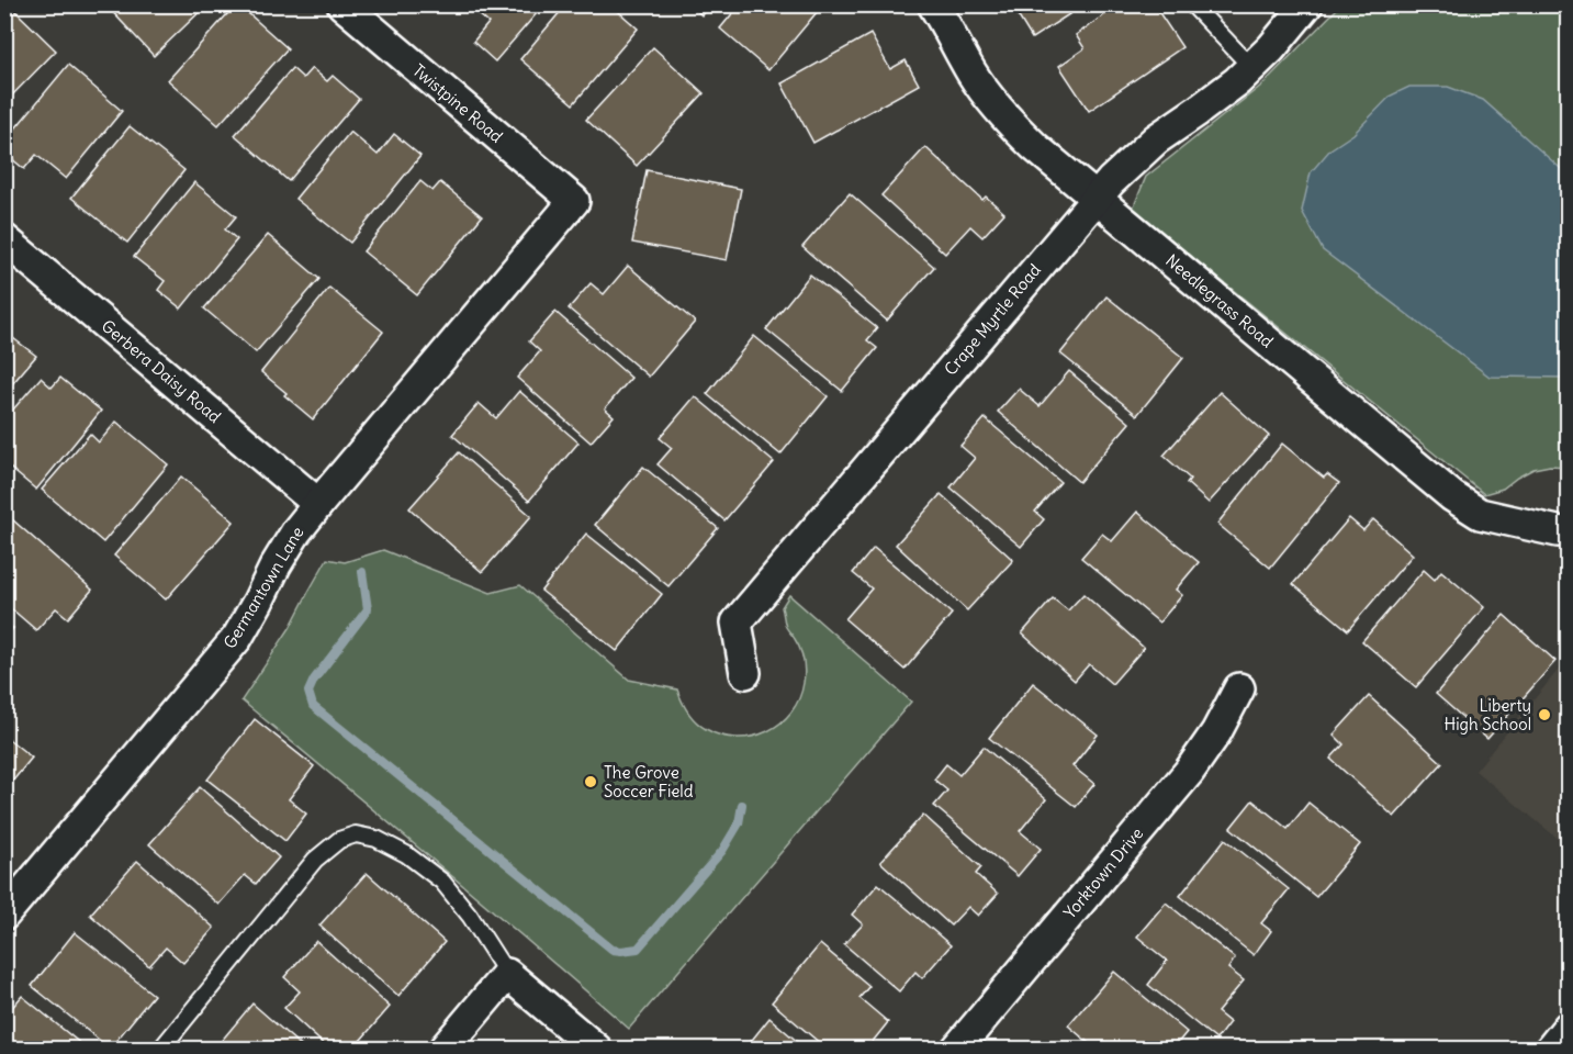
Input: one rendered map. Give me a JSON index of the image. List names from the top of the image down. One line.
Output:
{"streets":{"street":["Twistpine Road","Needlegrass Road","Crape Myrtle Road","Gerbera Daisy Road","Germantown Lane","Yorktown Drive"]},"crossings":[["Twistpine Road","Germantown Lane"],["Needlegrass Road","Crape Myrtle Road"],["Gerbera Daisy Road","Germantown Lane"]],"places":["Liberty High School","The Grove Soccer Field"]}
